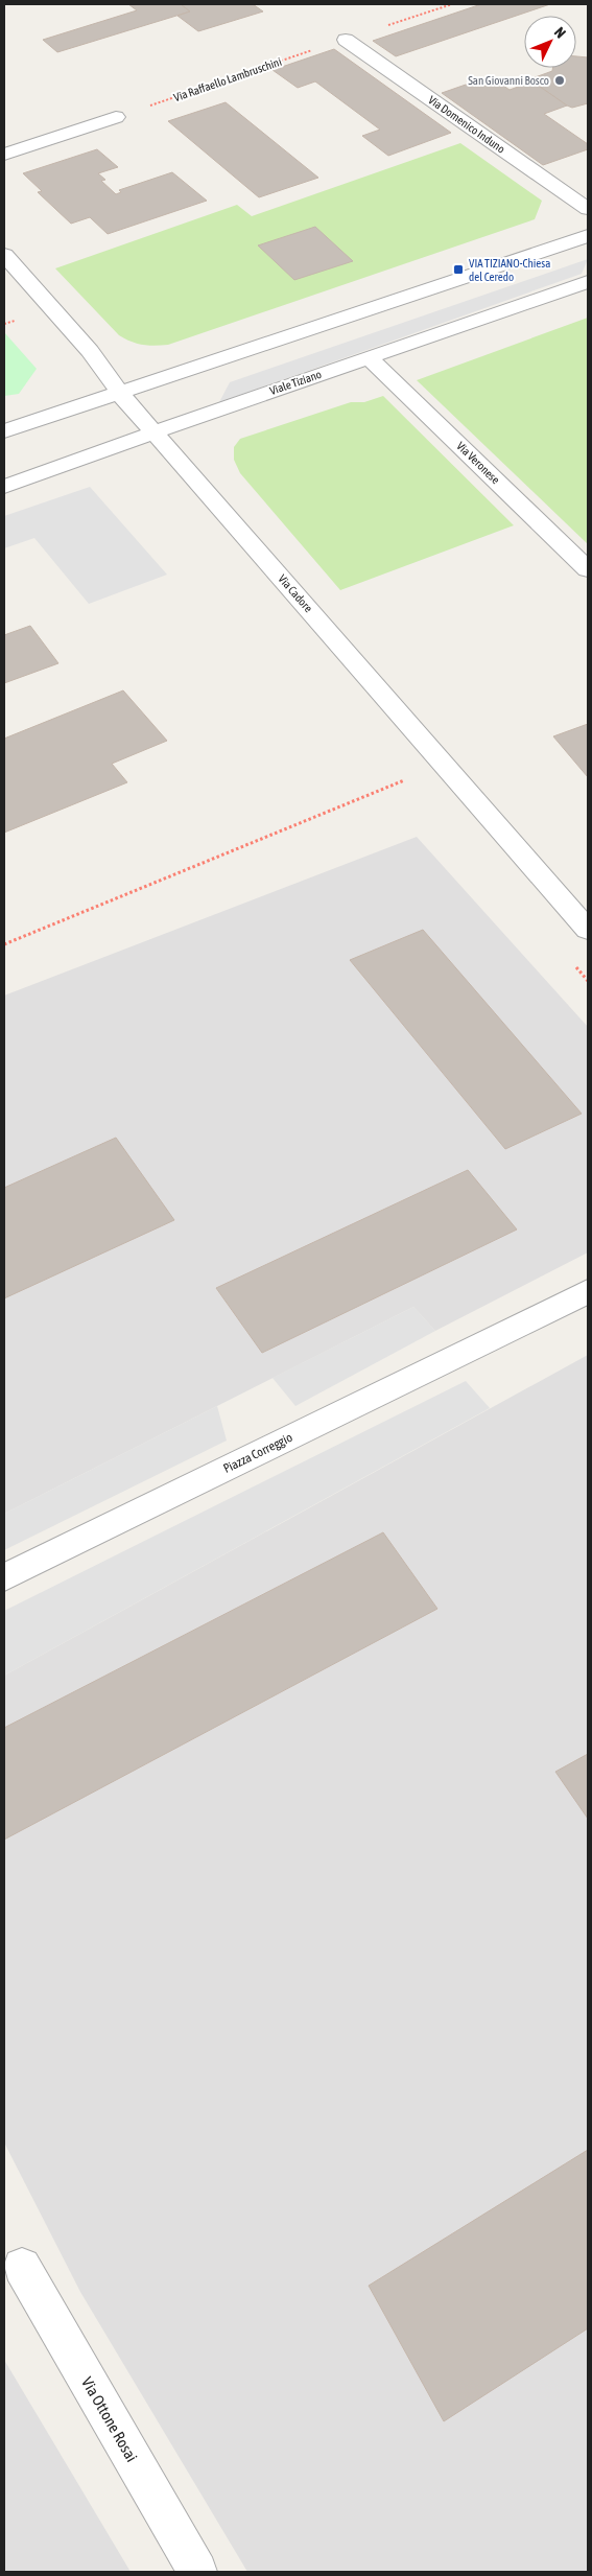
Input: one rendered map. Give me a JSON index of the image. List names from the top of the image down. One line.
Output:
{"streets":{"street":["Via Domenico Induno","Viale Tiziano","Via Veronese","Via Cadore","Piazza Correggio","Via Ottone Rosai"],"path":["Via Raffaello Lambruschini"]},"crossings":[["Via Raffaello Lambruschini","Via Domenico Induno"],["Viale Tiziano","Via Veronese"],["Viale Tiziano","Via Cadore"]],"places":{"other":["San Giovanni Bosco"],"transit":["VIA TIZIANO-Chiesa del Ceredo"]},"north":"top right"}
